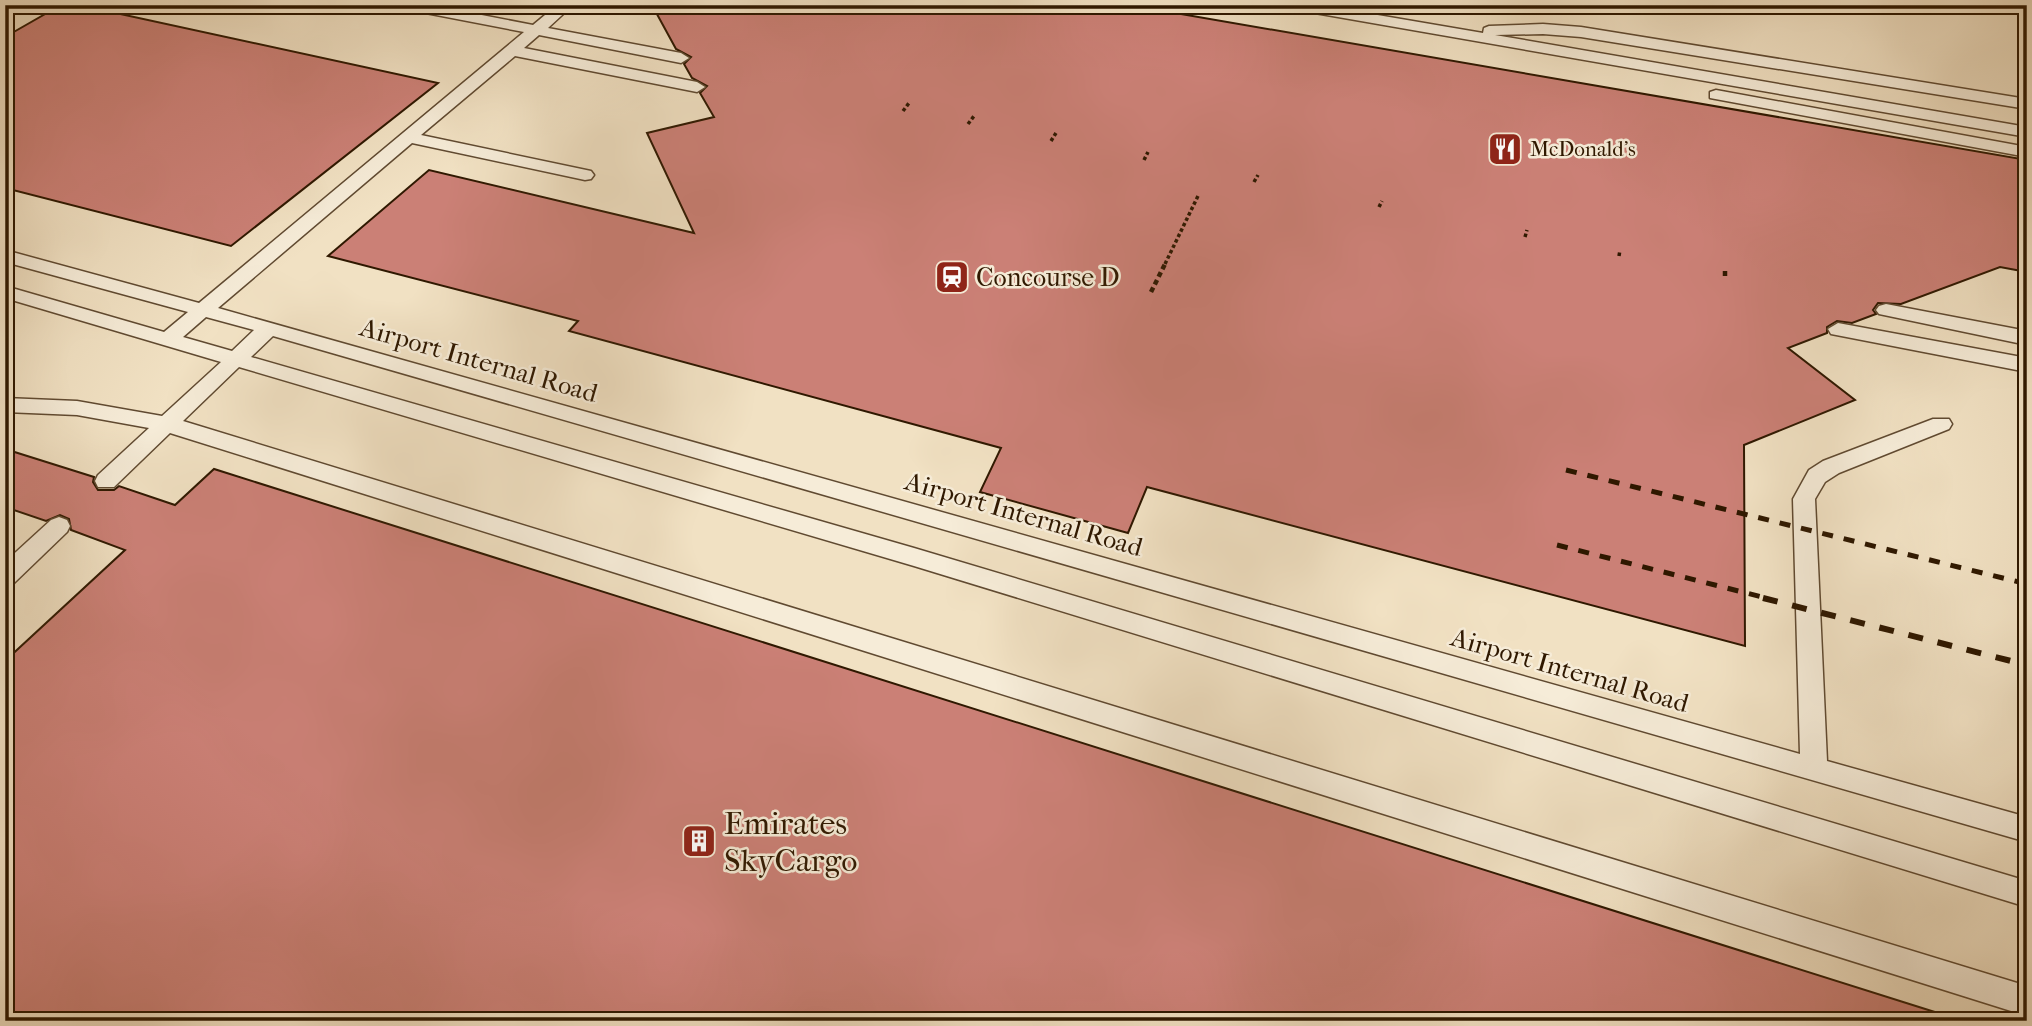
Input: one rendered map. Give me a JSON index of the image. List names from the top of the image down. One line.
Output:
{"streets":{"lane":["Airport Internal Road"]},"places":{"restaurant":["McDonald's"],"station":["Concourse D"],"building":["Emirates SkyCargo"]}}
